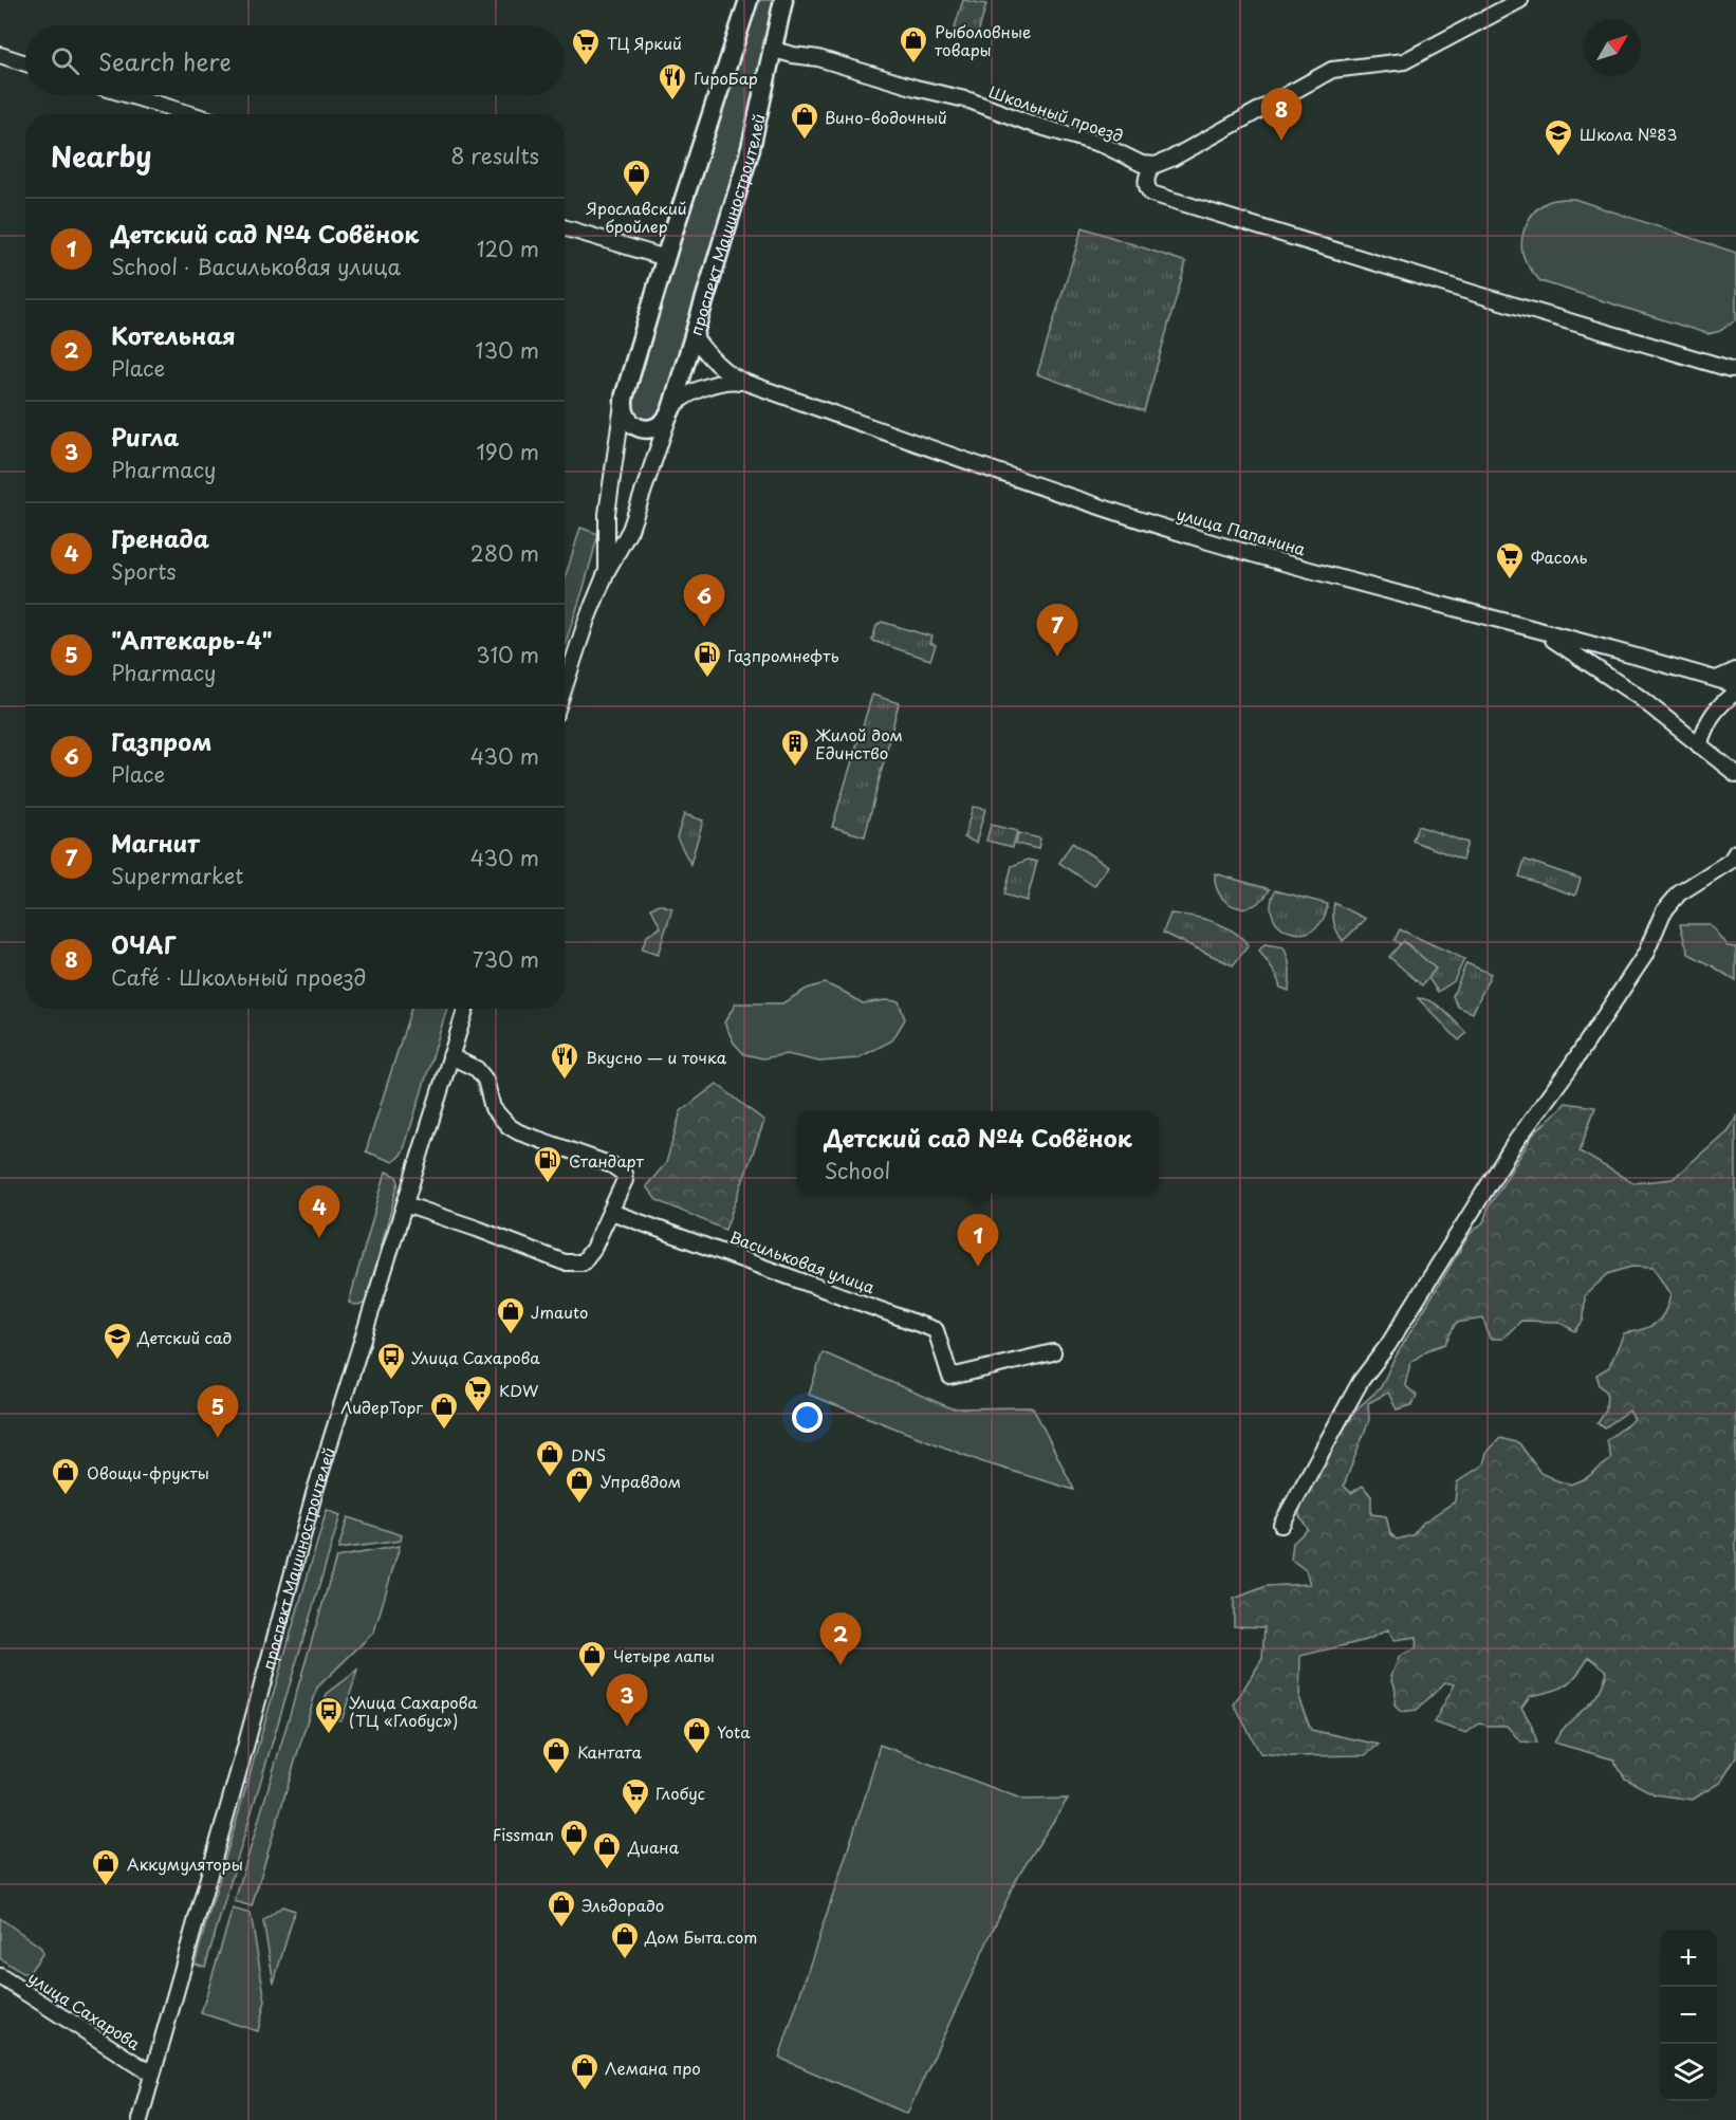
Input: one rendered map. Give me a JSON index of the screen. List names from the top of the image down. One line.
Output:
{"streets":{"main road":["проспект Машиностроителей"],"street":["Школьный проезд","улица Папанина","Васильковая улица","улица Сахарова"]},"crossings":[["Школьный проезд","проспект Машиностроителей"],["проспект Машиностроителей","улица Папанина"],["проспект Машиностроителей","улица Сахарова"]],"places":{"shop":["Рыболовные товары","Вино-водочный","Ярославский бройлер","Jmauto","ЛидерТорг","DNS","Овощи-фрукты","Управдом","Четыре лапы","Yota","Кантата","Fissman","Диана","Аккумуляторы","Эльдорадо","Дом Быта.com","Лемана про"],"supermarket":["ТЦ Яркий","Фасоль","KDW","Глобус"],"restaurant":["ГироБар","Вкусно — и точка"],"school or university":["Школа №83","Детский сад"],"fuel station":["Газпромнефть","Стандарт"],"building":["Жилой дом Единство"],"bus stop":["Улица Сахарова","Улица Сахарова (ТЦ «Глобус»)"]},"north":"top right","page":{"search":"Search here","pins":["8","6","7","4","1","5","2","3"],"heading":["Nearby","8 results"],"list":[{"mark":"1","name":"Детский сад №4 Совёнок","note":"School · Васильковая улица","value":"120 m"},{"mark":"2","name":"Котельная","note":"Place","value":"130 m"},{"mark":"3","name":"Ригла","note":"Pharmacy","value":"190 m"},{"mark":"4","name":"Гренада","note":"Sports","value":"280 m"},{"mark":"5","name":"\"Аптекарь-4\"","note":"Pharmacy","value":"310 m"},{"mark":"6","name":"Газпром","note":"Place","value":"430 m"},{"mark":"7","name":"Магнит","note":"Supermarket","value":"430 m"},{"mark":"8","name":"ОЧАГ","note":"Café · Школьный проезд","value":"730 m"}],"popup":["Детский сад №4 Совёнок","School"],"map_buttons":["+","−"]}}
